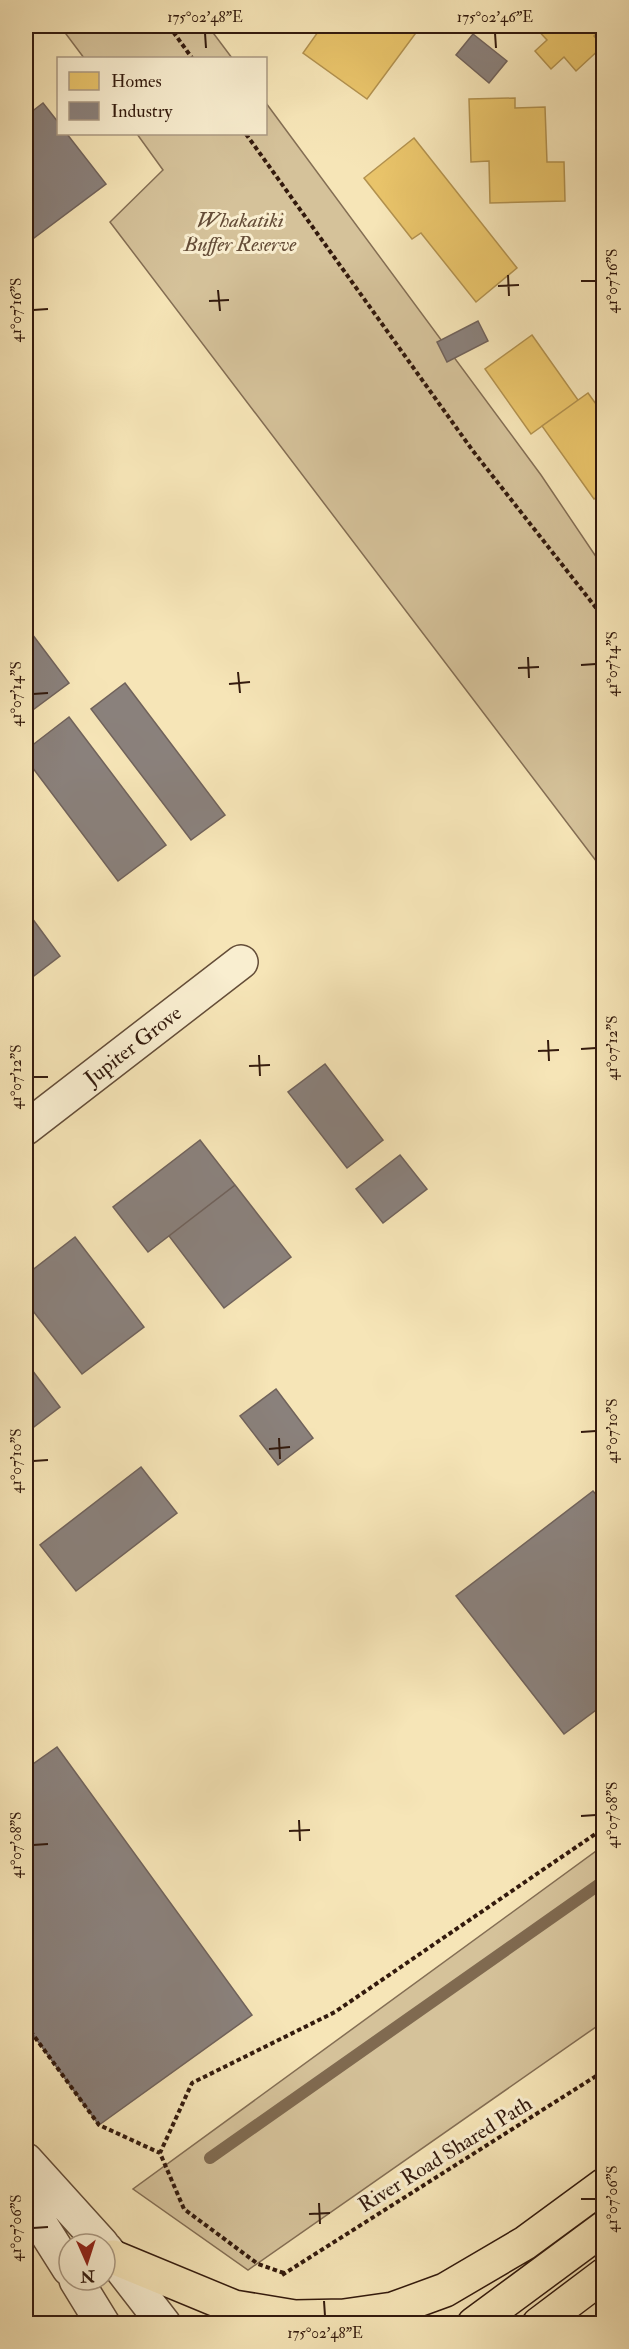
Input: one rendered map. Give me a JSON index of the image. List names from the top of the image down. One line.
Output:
{"streets":{"street":["Jupiter Grove"],"path":["River Road Shared Path"]},"parks":["Whakatiki Buffer Reserve"],"legend":["Homes","Industry"],"north":"bottom","coordinates":["175°02'48\"E","175°02'46\"E","41°07'16\"S","41°07'14\"S","41°07'12\"S","41°07'10\"S","41°07'08\"S","41°07'06\"S"]}
